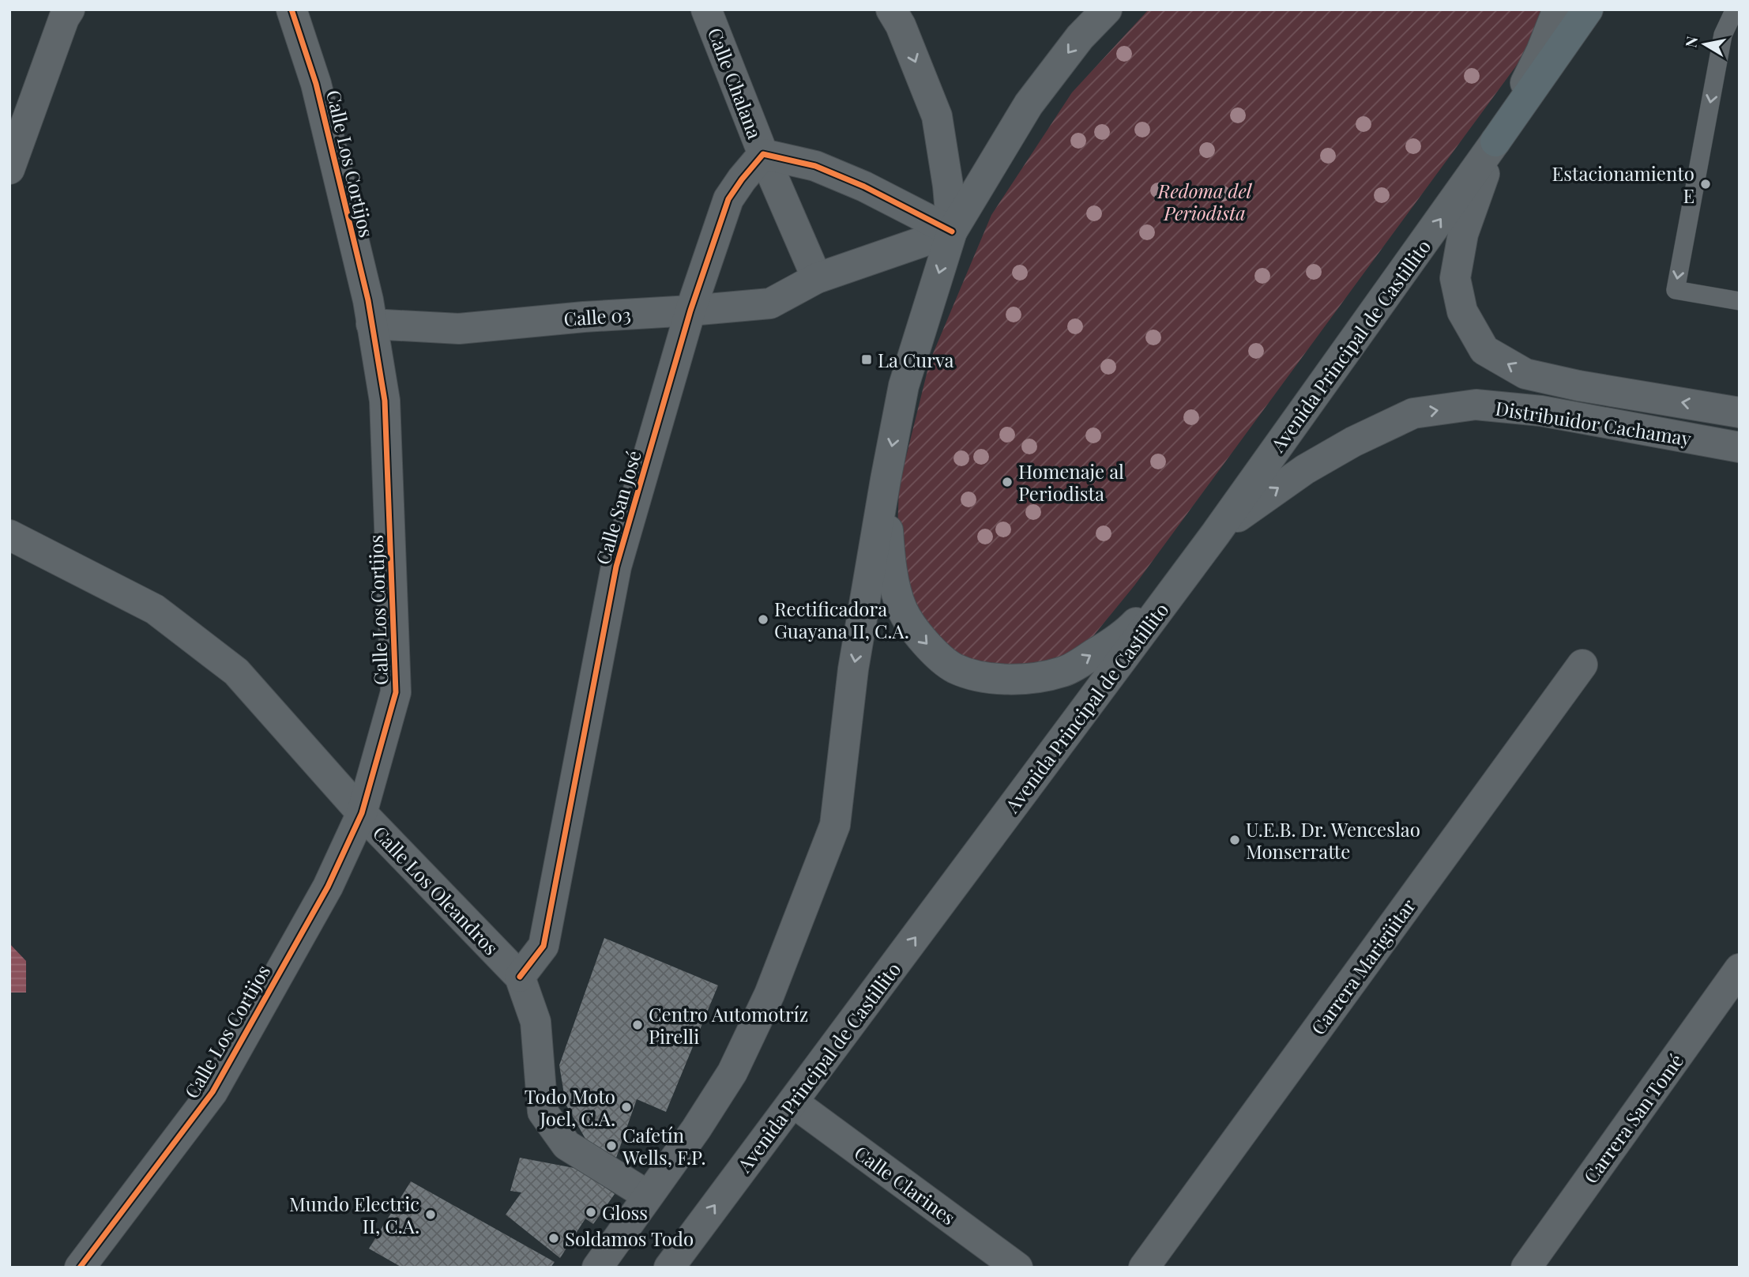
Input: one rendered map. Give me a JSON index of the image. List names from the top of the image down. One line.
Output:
{"streets":{"street":["Calle Chalana","Calle Los Cortijos","Calle 03","Avenida Principal de Castillito","Distribuidor Cachamay","Calle San José","Calle Los Oleandros","Carrera Marigüitar","Carrera San Tomé","Calle Clarines"]},"crossings":[["Calle Chalana","Calle 03"],["Calle Chalana","Calle San José"],["Calle Los Cortijos","Calle 03"],["Calle Los Cortijos","Calle Los Oleandros"],["Calle 03","Calle San José"],["Avenida Principal de Castillito","Distribuidor Cachamay"],["Avenida Principal de Castillito","Calle Clarines"],["Calle San José","Calle Los Oleandros"]],"parks":["Redoma del Periodista"],"places":{"other":["Estacionamiento E","Homenaje al Periodista","Rectificadora Guayana II, C.A.","U.E.B. Dr. Wenceslao Monserratte","Centro Automotríz Pirelli","Todo Moto Joel, C.A.","Cafetín Wells, F.P.","Gloss","Mundo Electric II, C.A.","Soldamos Todo"],"transit":["La Curva"]},"north":"left"}
